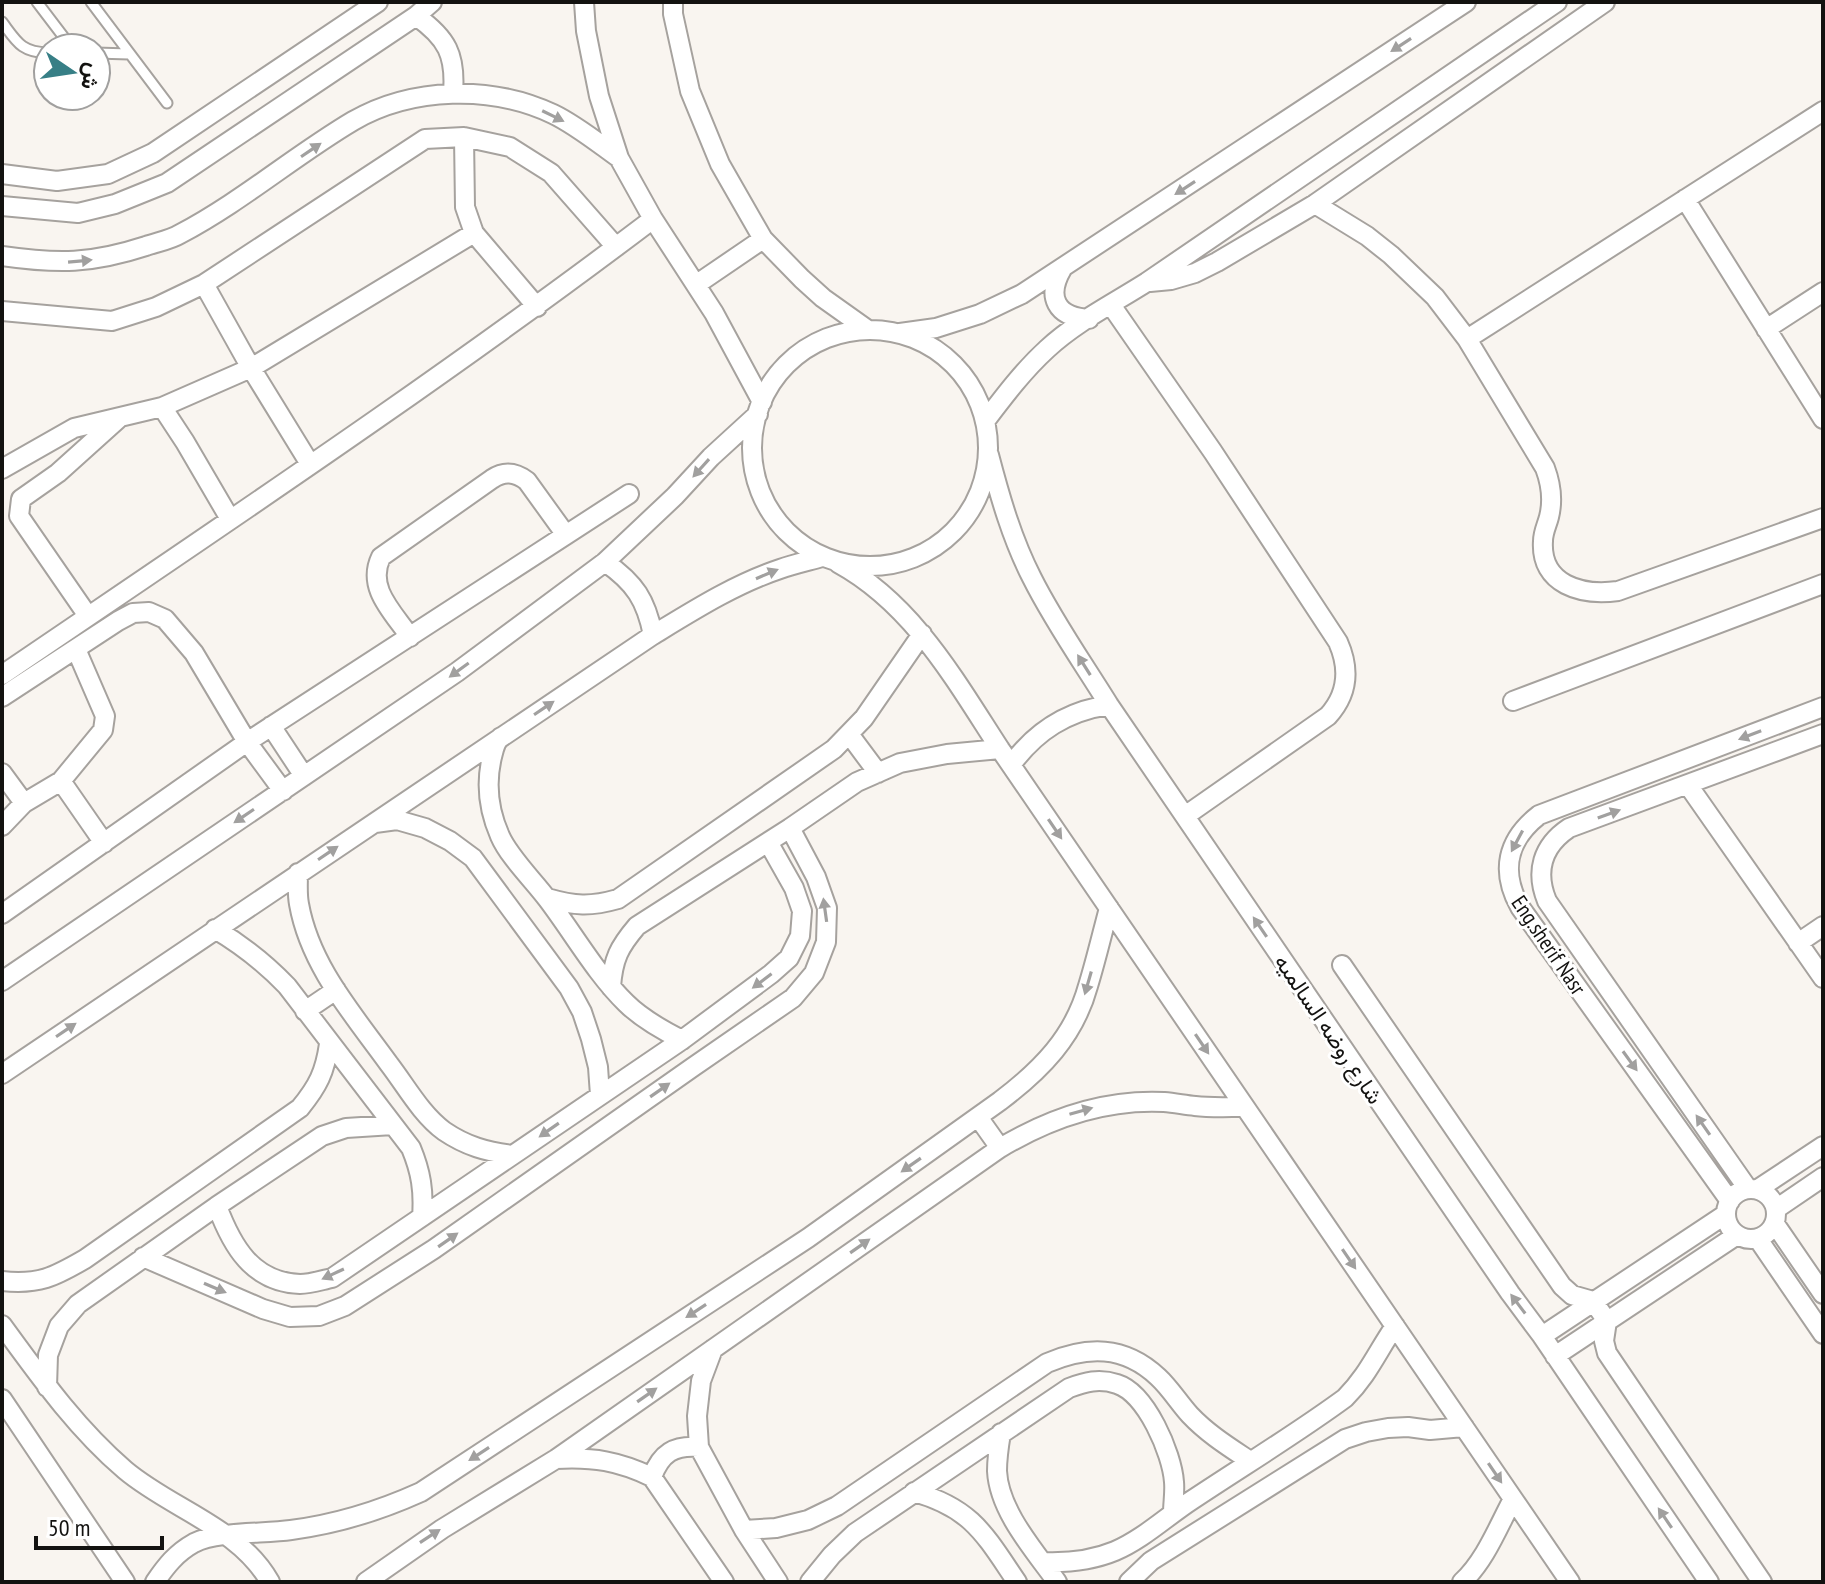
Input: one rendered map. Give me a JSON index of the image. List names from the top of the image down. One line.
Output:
{"streets":{"street":["Eng.sherif Nasr","شارع روضه السالميه"]},"scale_bar":"50 m","north":"right"}
